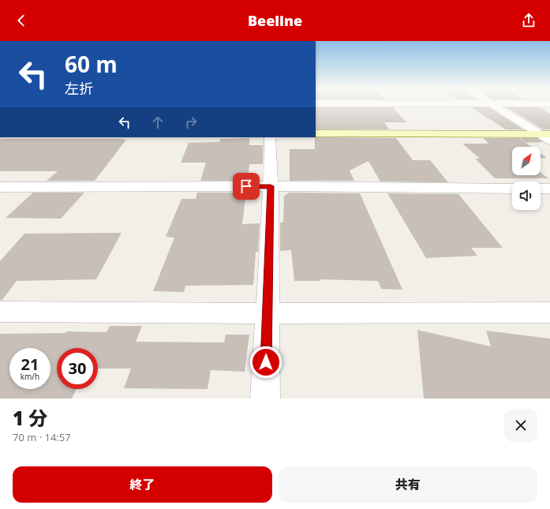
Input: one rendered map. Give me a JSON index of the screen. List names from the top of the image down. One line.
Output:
{"north":"top right","page":{"header":"Beeline","turn":["60 m","左折"],"speed":"21 km/h","limit":"30","heading":["1 分","70 m · 14:57"],"buttons":["終了","共有"]}}
